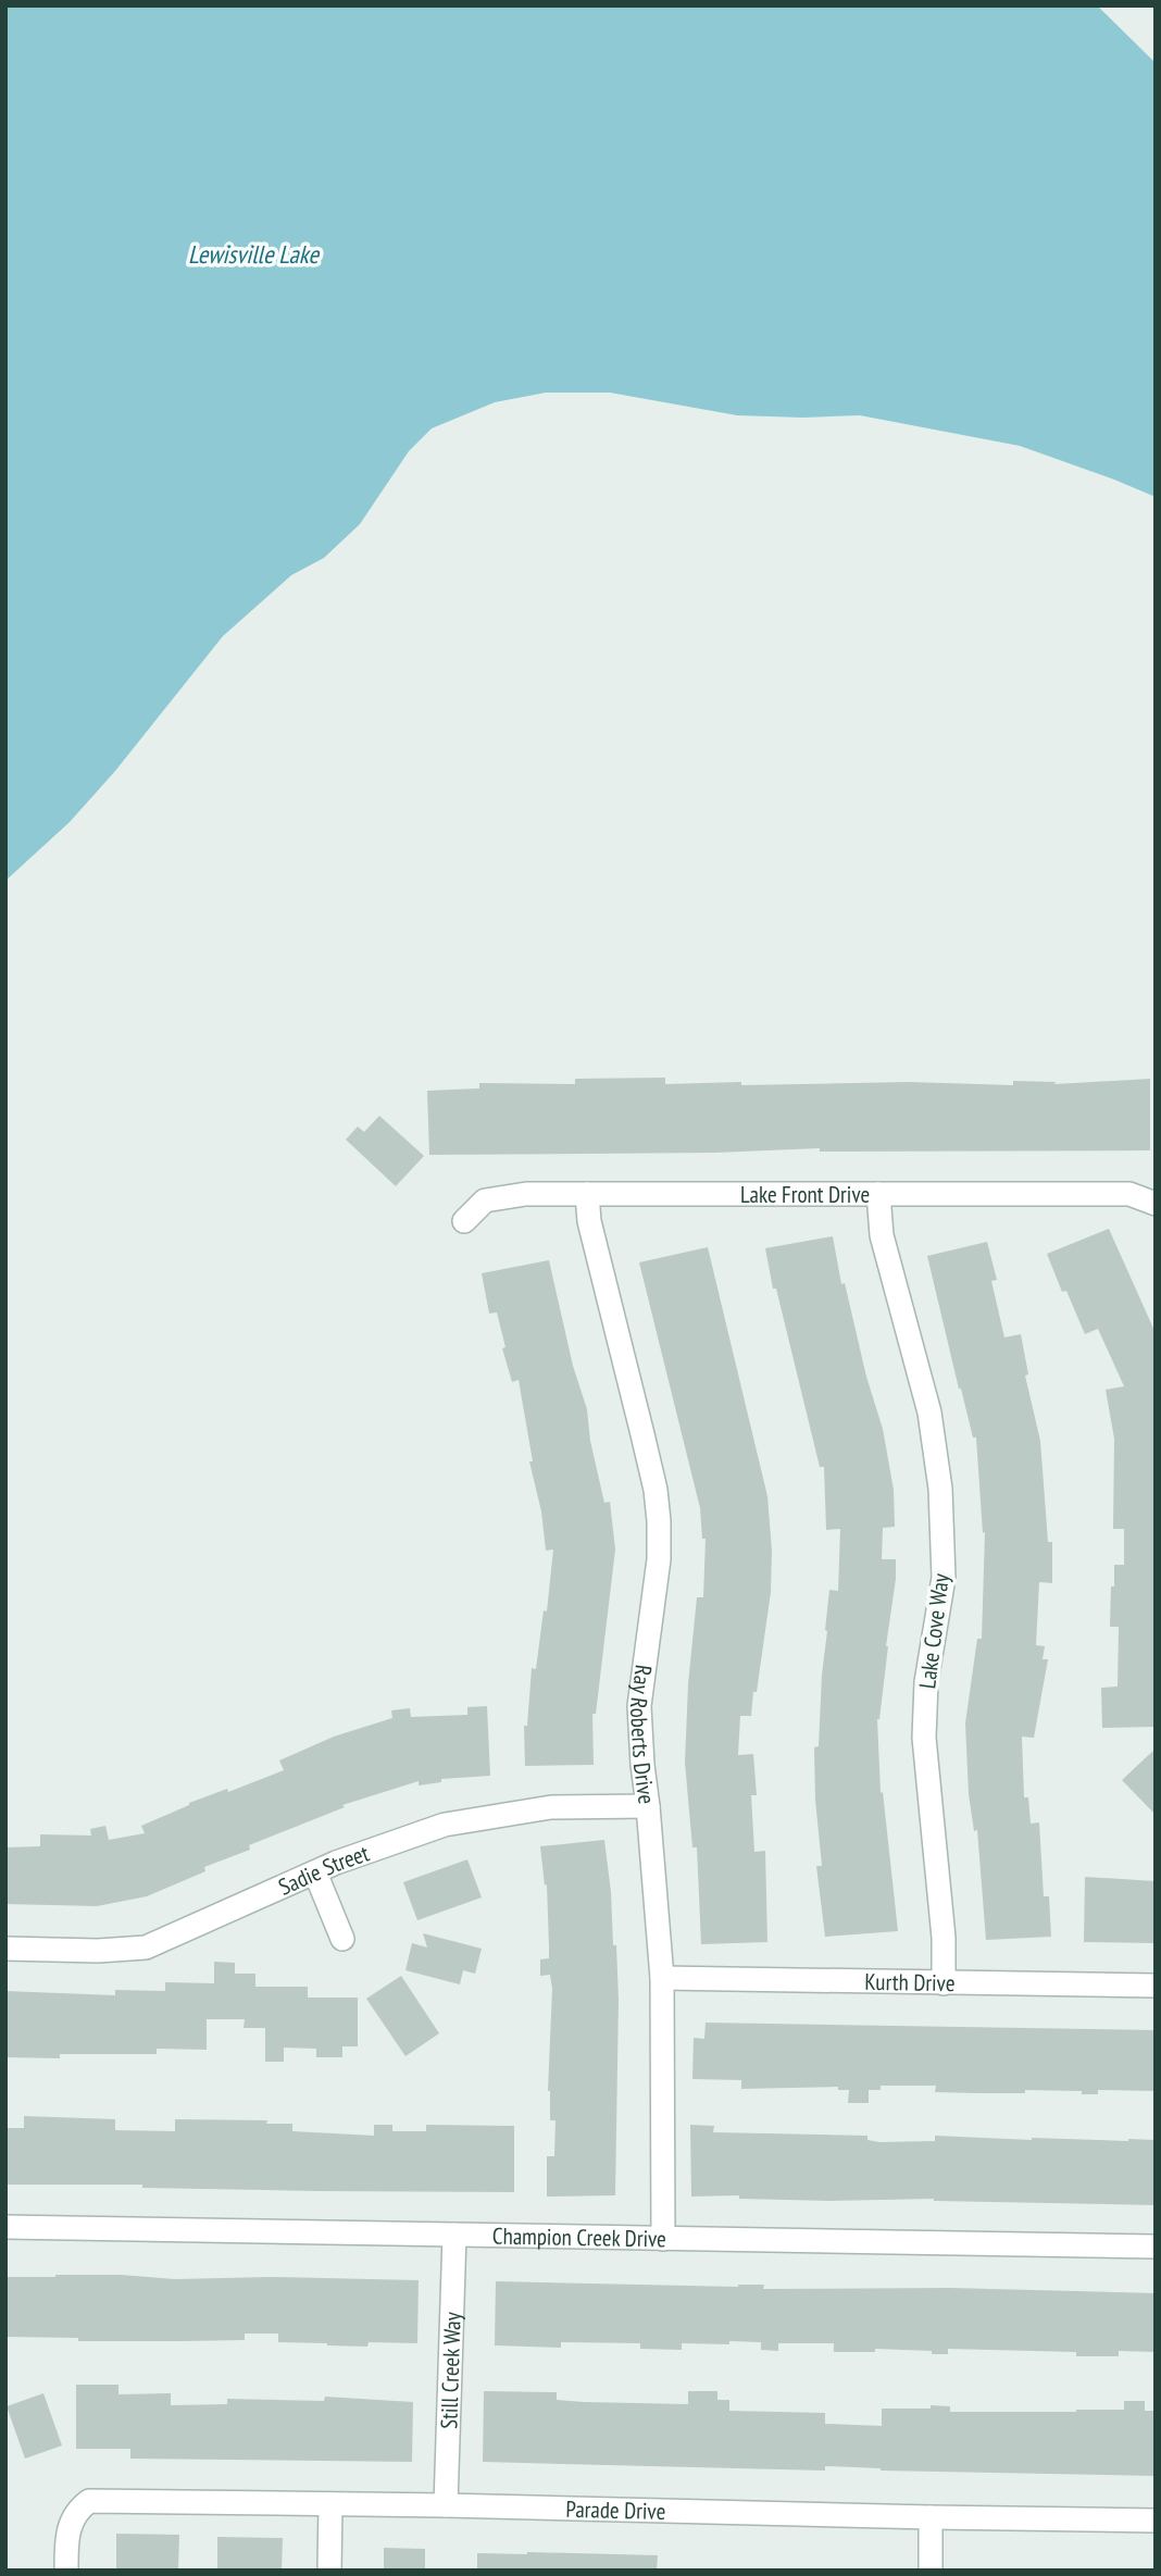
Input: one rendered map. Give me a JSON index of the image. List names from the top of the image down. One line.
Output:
{"streets":{"street":["Lake Front Drive","Lake Cove Way","Ray Roberts Drive","Sadie Street","Kurth Drive","Champion Creek Drive","Still Creek Way","Parade Drive"]},"crossings":[["Lake Front Drive","Lake Cove Way"],["Lake Front Drive","Ray Roberts Drive"],["Lake Cove Way","Kurth Drive"],["Ray Roberts Drive","Sadie Street"],["Ray Roberts Drive","Kurth Drive"],["Ray Roberts Drive","Champion Creek Drive"],["Champion Creek Drive","Still Creek Way"],["Still Creek Way","Parade Drive"]],"water":["Lewisville Lake"]}
